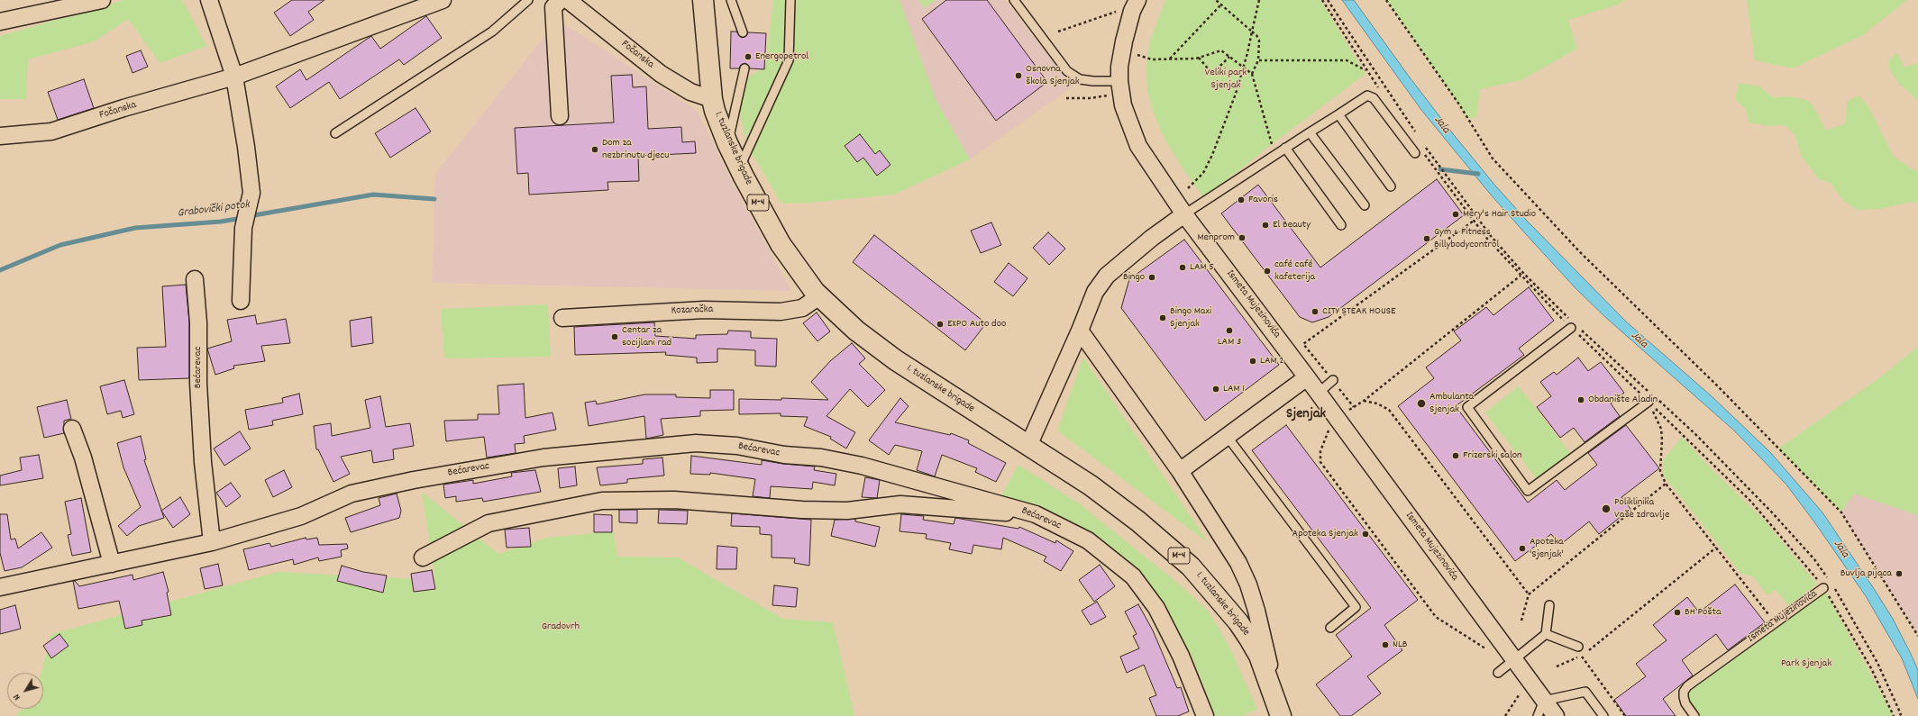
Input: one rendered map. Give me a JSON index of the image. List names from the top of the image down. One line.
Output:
{"streets":{"main road":["1. tuzlanske brigade","M-4"],"street":["Fočanska","Ismeta Mujezinovića","Kozaračka","Bećarevac"]},"crossings":[["Fočanska","1. tuzlanske brigade"],["1. tuzlanske brigade","Kozaračka"]],"districts":["Sjenjak"],"water":["Jala","Grabovički potok"],"parks":["Veliki park Sjenjak","Gradovrh","Park Sjenjak"],"places":["Energopetrol","Osnovna škola Sjenjak","Dom za nezbrinutu djecu","Favoris","Mery's Hair Studio","El Beauty","Menprom","Gym & Fitness Billybodycontrol","LAM 5","café café kafeterija","Bingo","CITY STEAK HOUSE","Bingo Maxi Sjenjak","EXPO Auto doo","LAM 3","Centar za socijlani rad","LAM 2","LAM 1","Obdanište Aladin","Ambulanta Sjenjak","Frizerski salon","Poliklinika Vaše zdravlje","Apoteka Sjenjak","Apoteka 'Sjenjak'","Buvlja pijaca","BH Pošta","NLB"],"north":"bottom left"}
